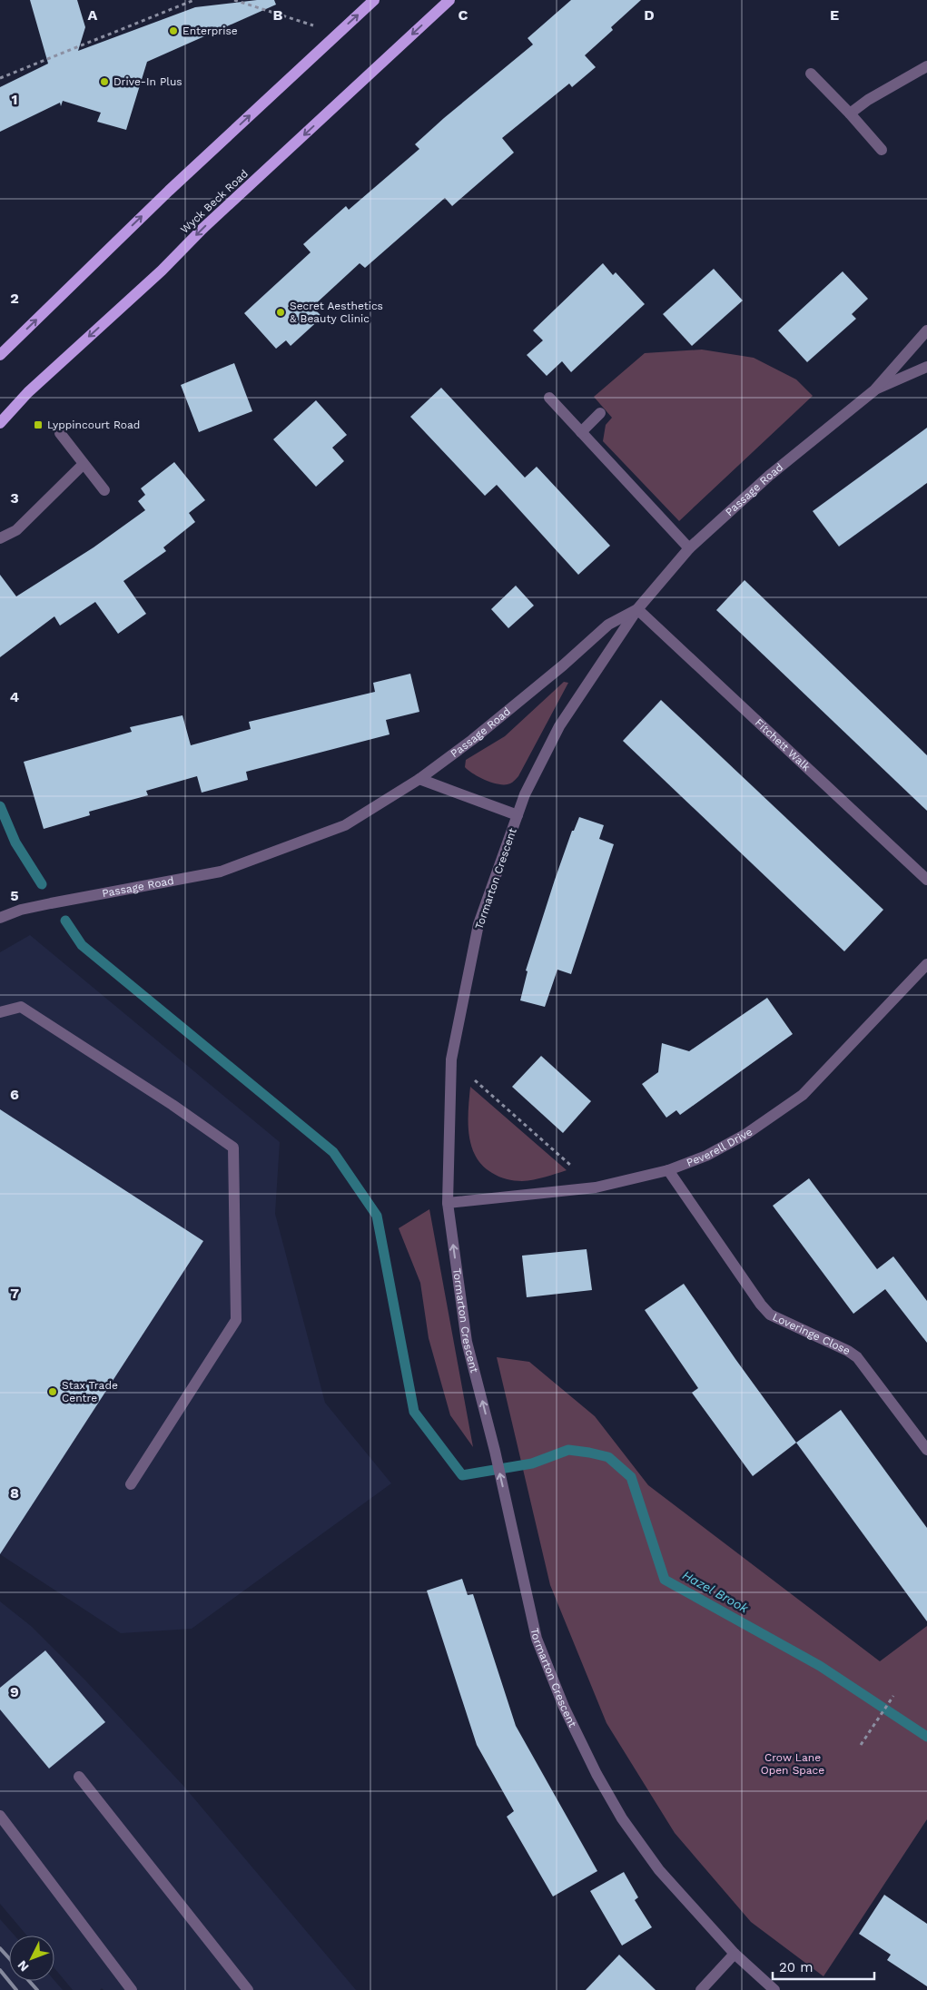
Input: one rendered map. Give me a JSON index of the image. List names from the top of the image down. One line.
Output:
{"streets":{"main road":["Wyck Beck Road"],"street":["Passage Road","Fitchett Walk","Tormarton Crescent","Peverell Drive","Loveringe Close"]},"crossings":[["Passage Road","Fitchett Walk"],["Passage Road","Tormarton Crescent"],["Fitchett Walk","Tormarton Crescent"],["Tormarton Crescent","Peverell Drive"],["Peverell Drive","Loveringe Close"]],"one_way":["Tormarton Crescent"],"water":["Hazel Brook"],"parks":["Crow Lane Open Space"],"places":{"other":["Enterprise","Drive-In Plus","Secret Aesthetics & Beauty Clinic","Stax Trade Centre"],"transit":["Lyppincourt Road"]},"scale_bar":"20 m","north":"bottom left","grid":{"columns":["A","B","C","D","E"],"rows":["1","2","3","4","5","6","7","8","9"]}}
